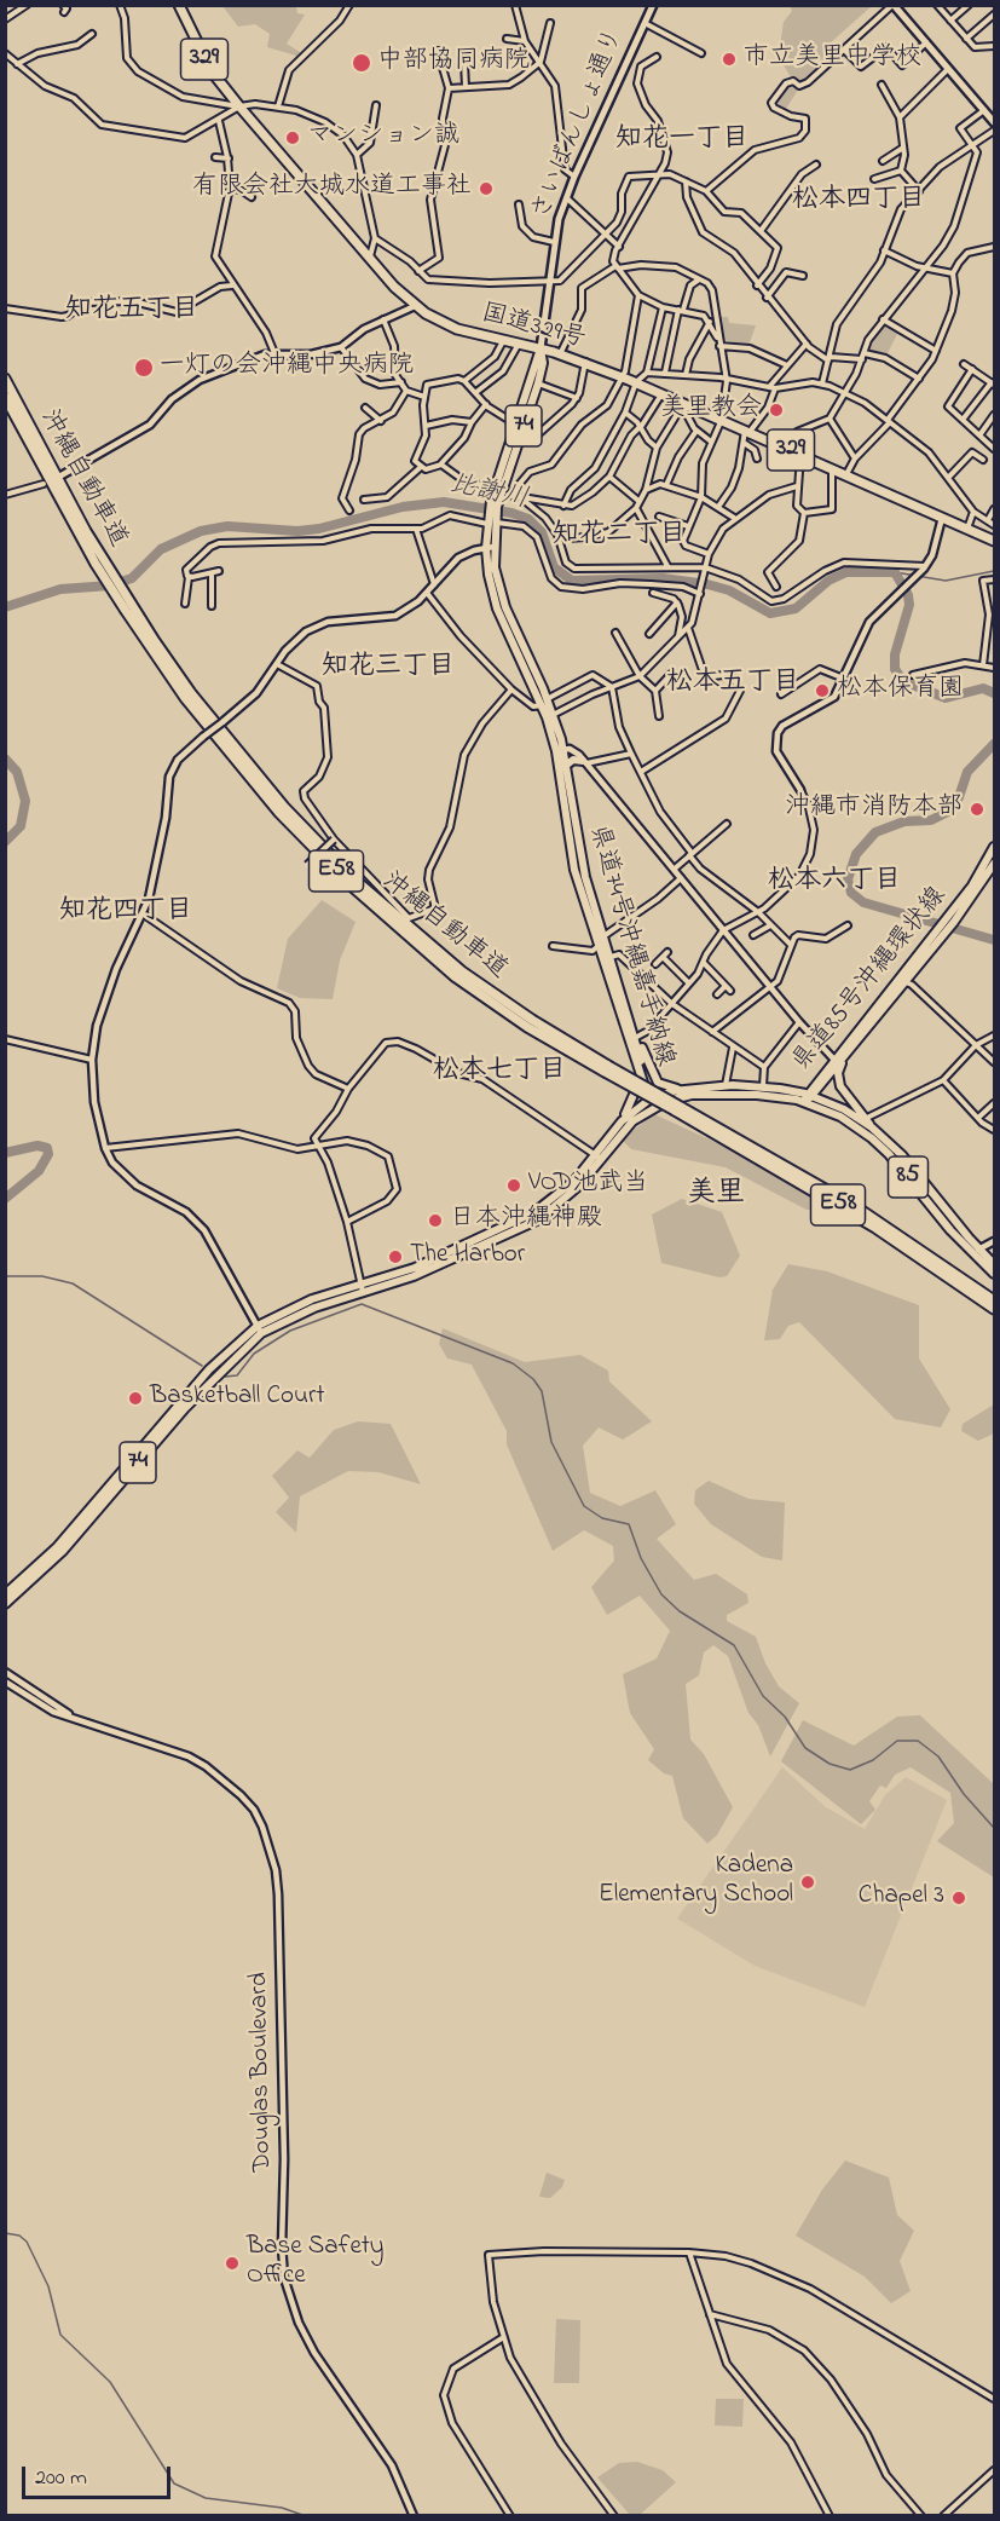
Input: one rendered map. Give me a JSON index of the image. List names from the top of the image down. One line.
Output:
{"streets":{"highway":["329","国道329号","沖縄自動車道","E58"],"main road":["さいばんしょ通り","74","県道74号沖縄嘉手納線","県道85号沖縄環状線","85"],"street":["Douglas Boulevard"]},"crossings":[["さいばんしょ通り","国道329号"],["さいばんしょ通り","県道74号沖縄嘉手納線"],["国道329号","県道74号沖縄嘉手納線"],["県道74号沖縄嘉手納線","85"],["県道85号沖縄環状線","85"]],"districts":["知花一丁目","松本四丁目","知花五丁目","知花二丁目","知花三丁目","松本五丁目","松本六丁目","知花四丁目","松本七丁目","美里"],"water":["比謝川"],"places":["市立美里中学校","中部協同病院","マンション誠","有限会社大城水道工事社","一灯の会沖縄中央病院","美里教会","松本保育園","沖縄市消防本部","VOD池武当","日本沖縄神殿","The Harbor","Basketball Court","Kadena Elementary School","Chapel 3","Base Safety Office"],"scale_bar":"200 m"}
